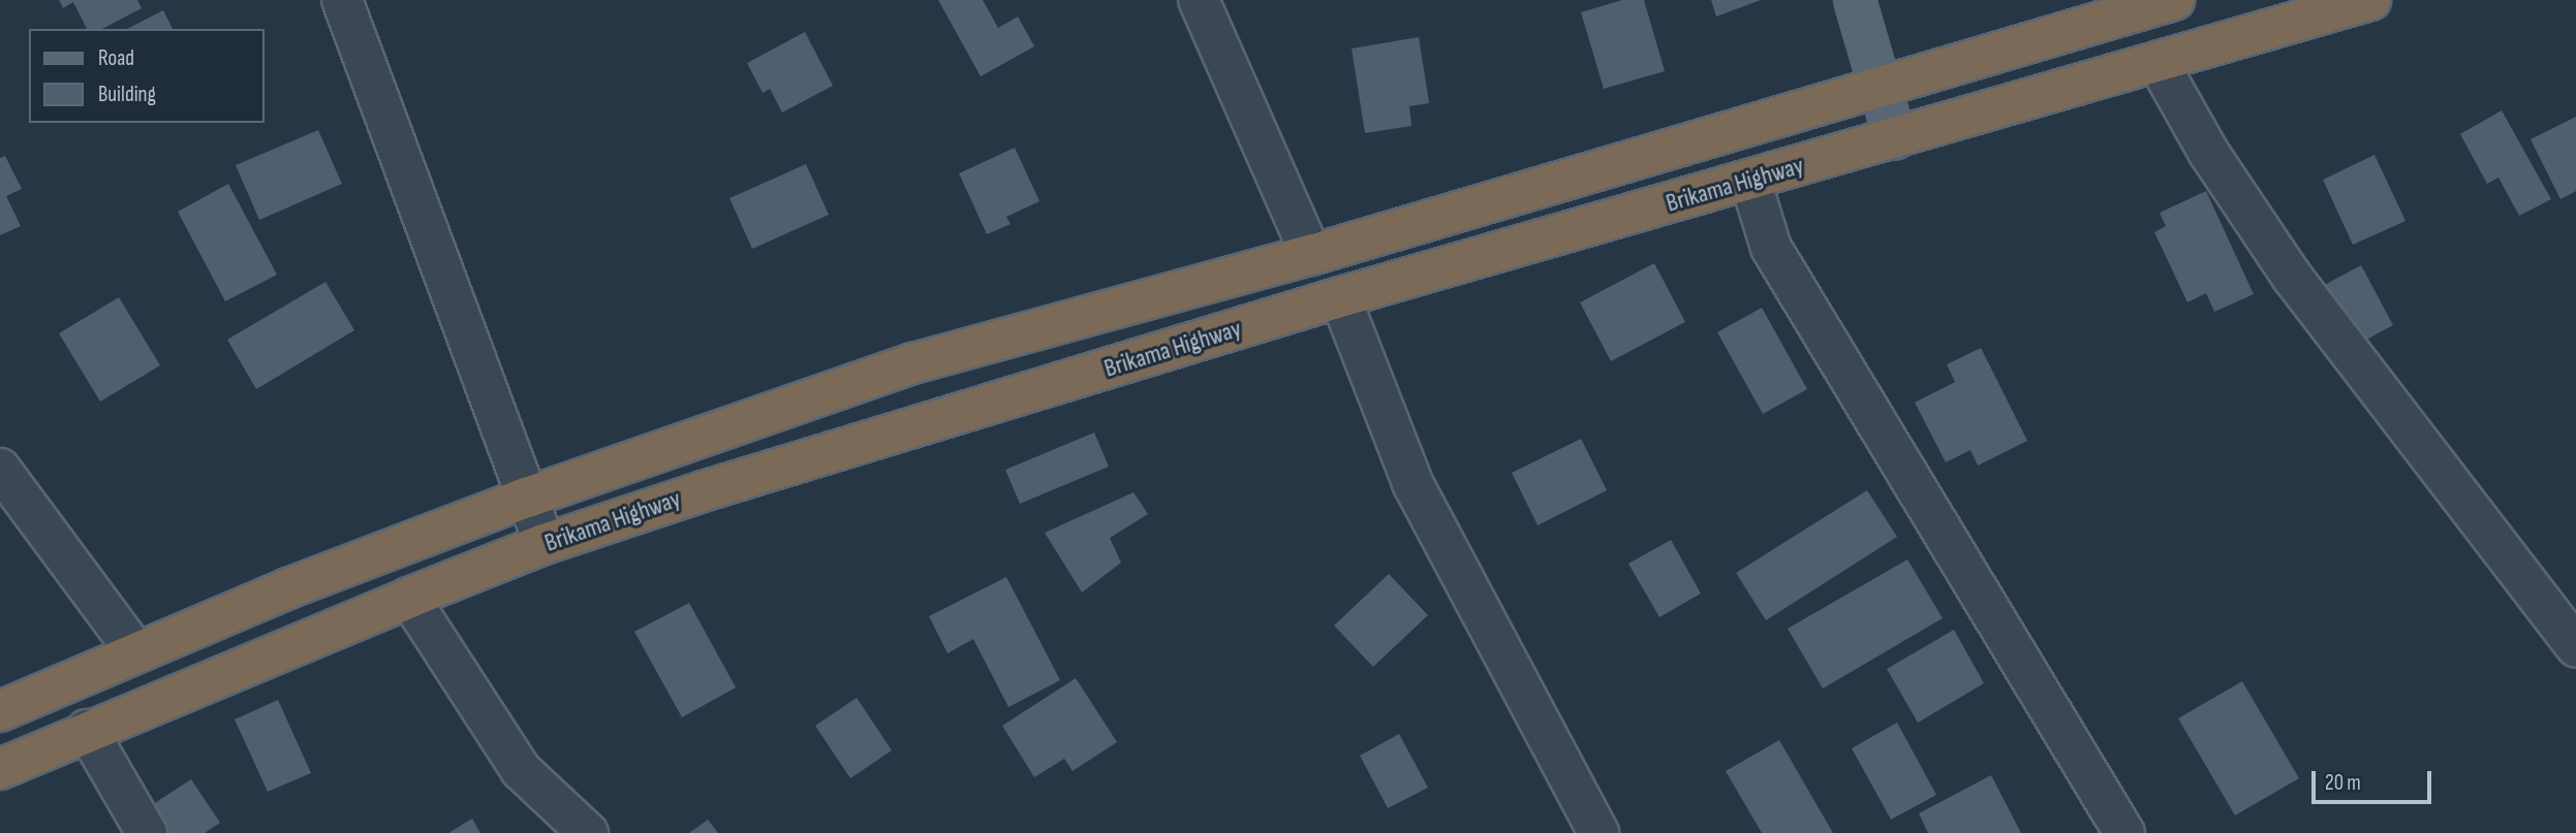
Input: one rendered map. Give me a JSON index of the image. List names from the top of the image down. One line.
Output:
{"streets":{"highway":["Brikama Highway"]},"legend":["Road","Building"],"scale_bar":"20 m"}
